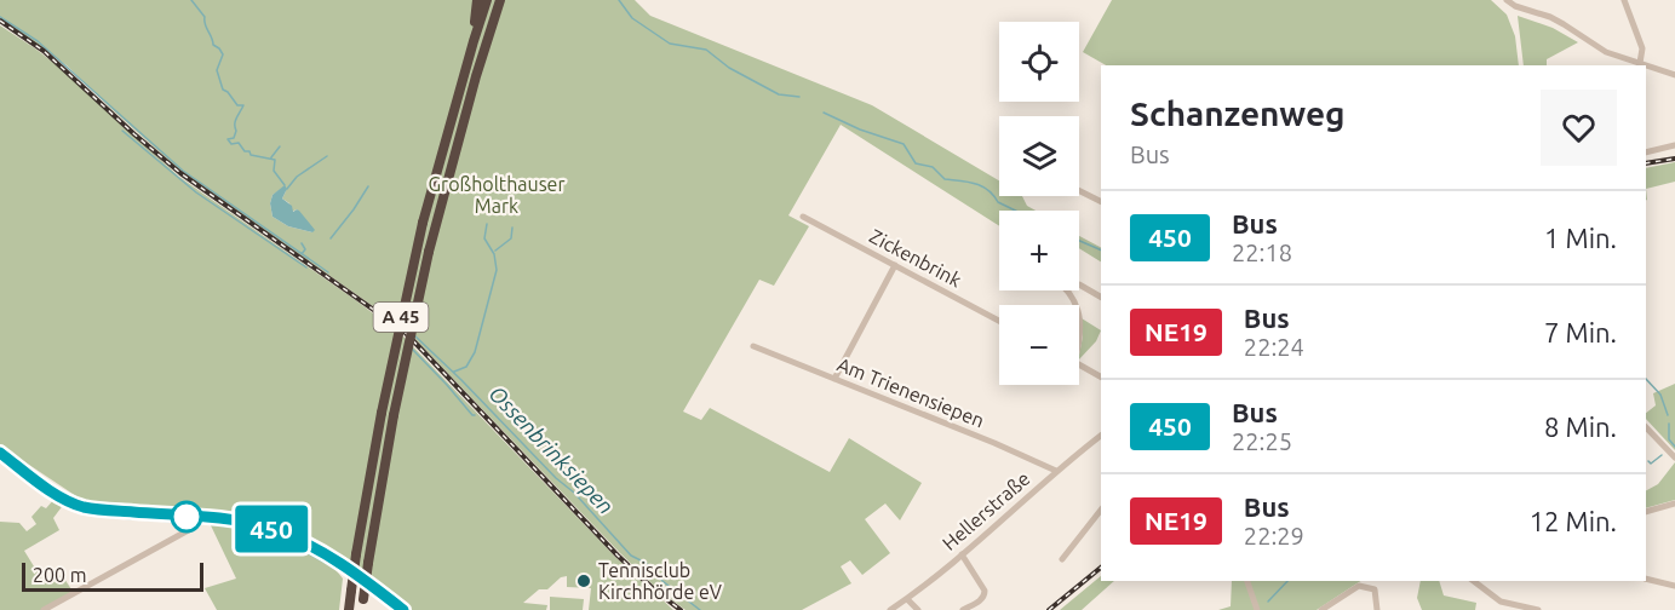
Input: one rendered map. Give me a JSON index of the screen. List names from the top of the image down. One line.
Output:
{"streets":{"highway":["A 45"],"street":["Zickenbrink","Am Trienensiepen","Hellerstraße"]},"crossings":[["Am Trienensiepen","Hellerstraße"]],"water":["Ossenbrinksiepen"],"parks":["Großholthauser Mark"],"places":["Tennisclub Kirchhörde eV"],"lines":["bus line 450"],"scale_bar":"200 m","page":{"on_map":"450","map_buttons":["+","−"],"heading":["Schanzenweg","Bus"],"list":[{"mark":"450","name":"Bus","note":"22:18","value":"1 Min."},{"mark":"NE19","name":"Bus","note":"22:24","value":"7 Min."},{"mark":"450","name":"Bus","note":"22:25","value":"8 Min."},{"mark":"NE19","name":"Bus","note":"22:29","value":"12 Min."}],"scale":"200 m"}}
